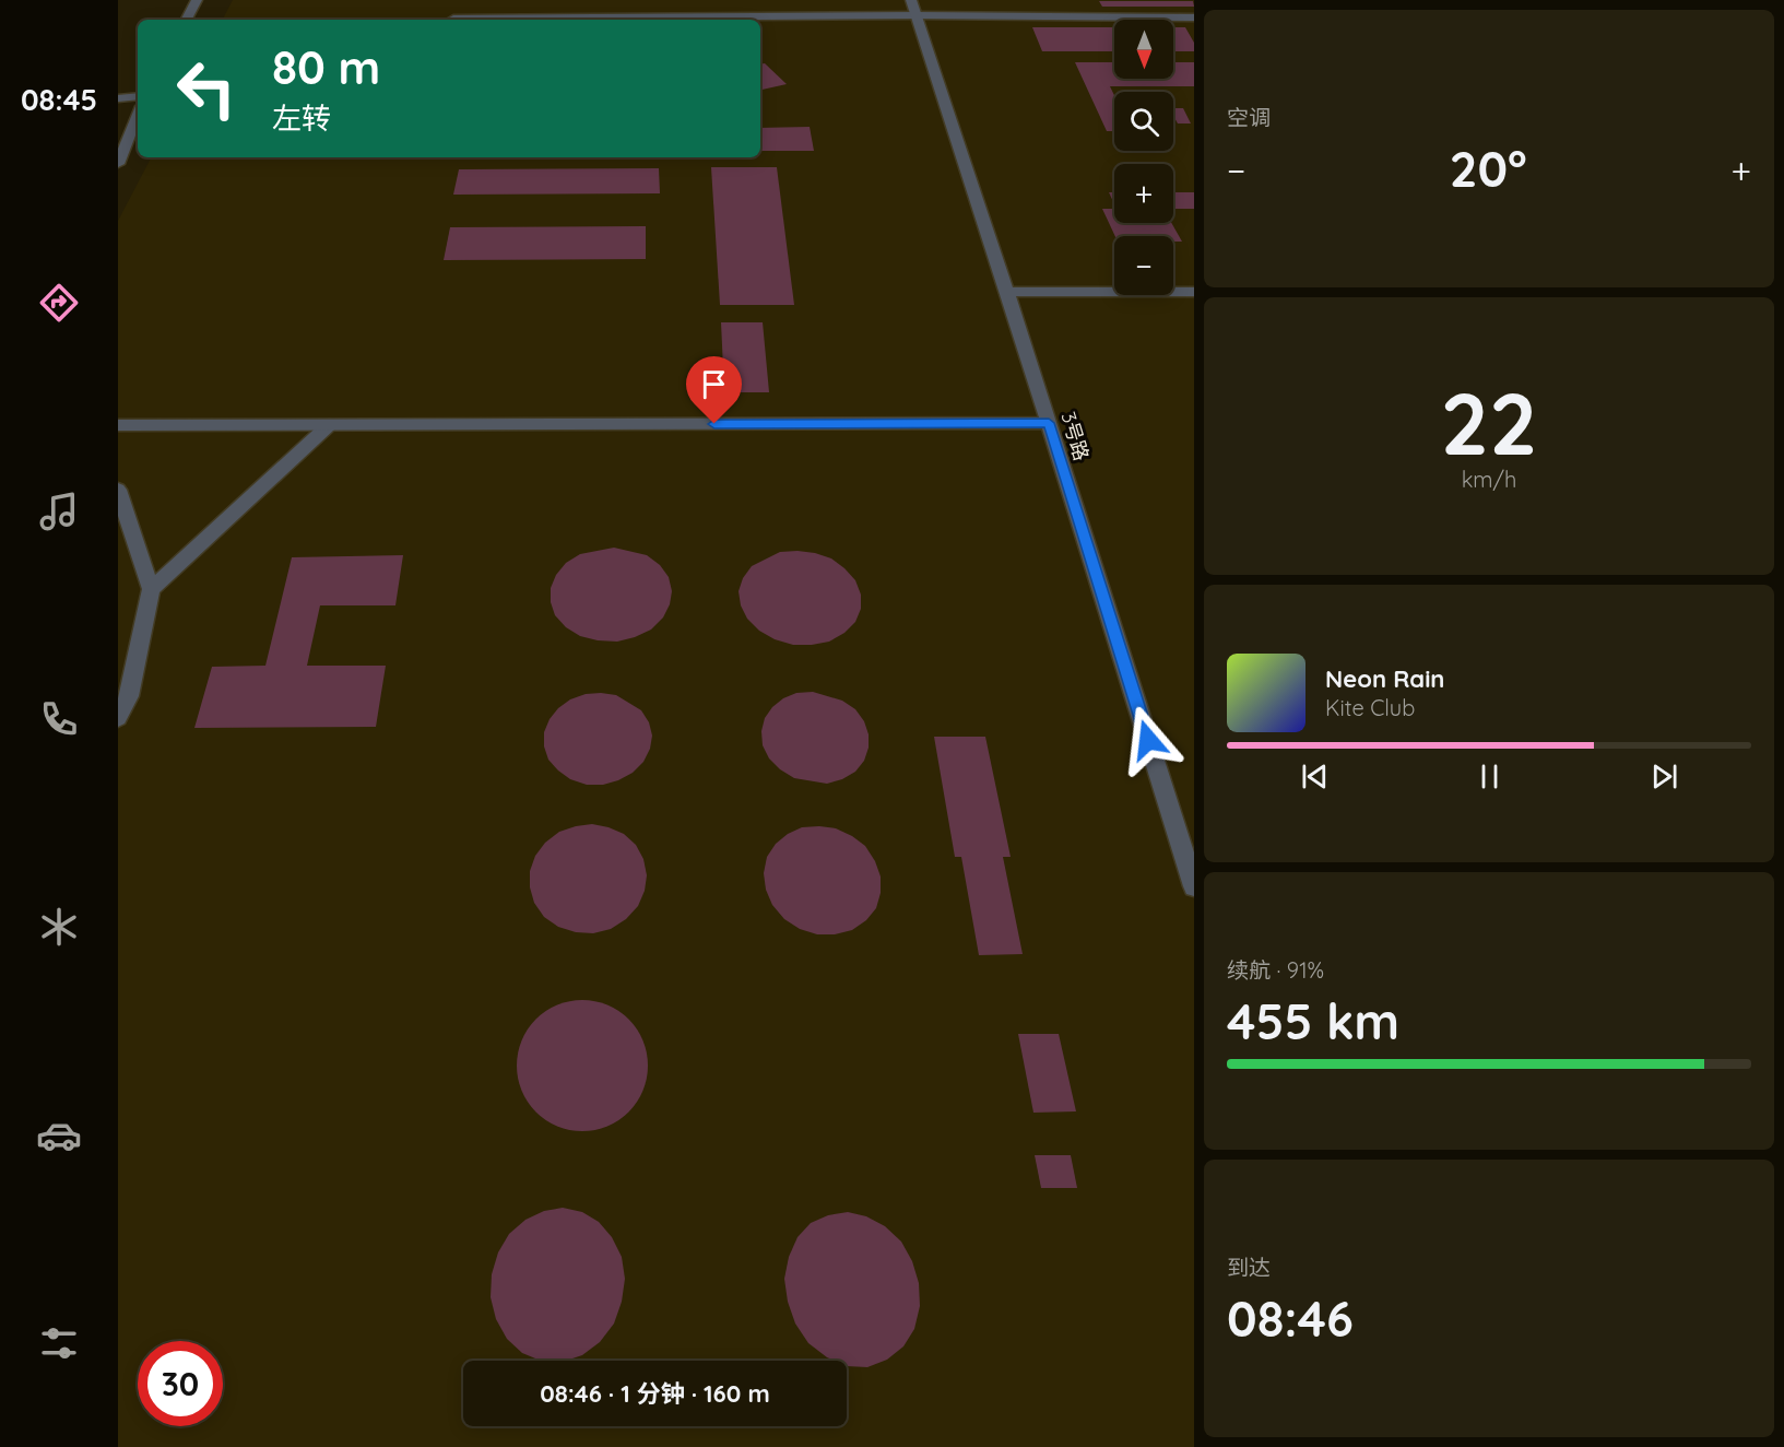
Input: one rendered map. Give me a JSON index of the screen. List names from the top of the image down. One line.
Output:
{"streets":{"street":["3号路"]},"north":"bottom","page":{"tabs":"08:45","tile":["空调",["22","km/h"],["续航 · 91%","455 km"],["到达","08:46"]],"map_buttons":["+","−"],"turn":["80 m","左转"],"heat":["−","20°","+"],"song":["Neon Rain","Kite Club"],"limit":"30","trip":"08:46 · 1 分钟 · 160 m"}}
